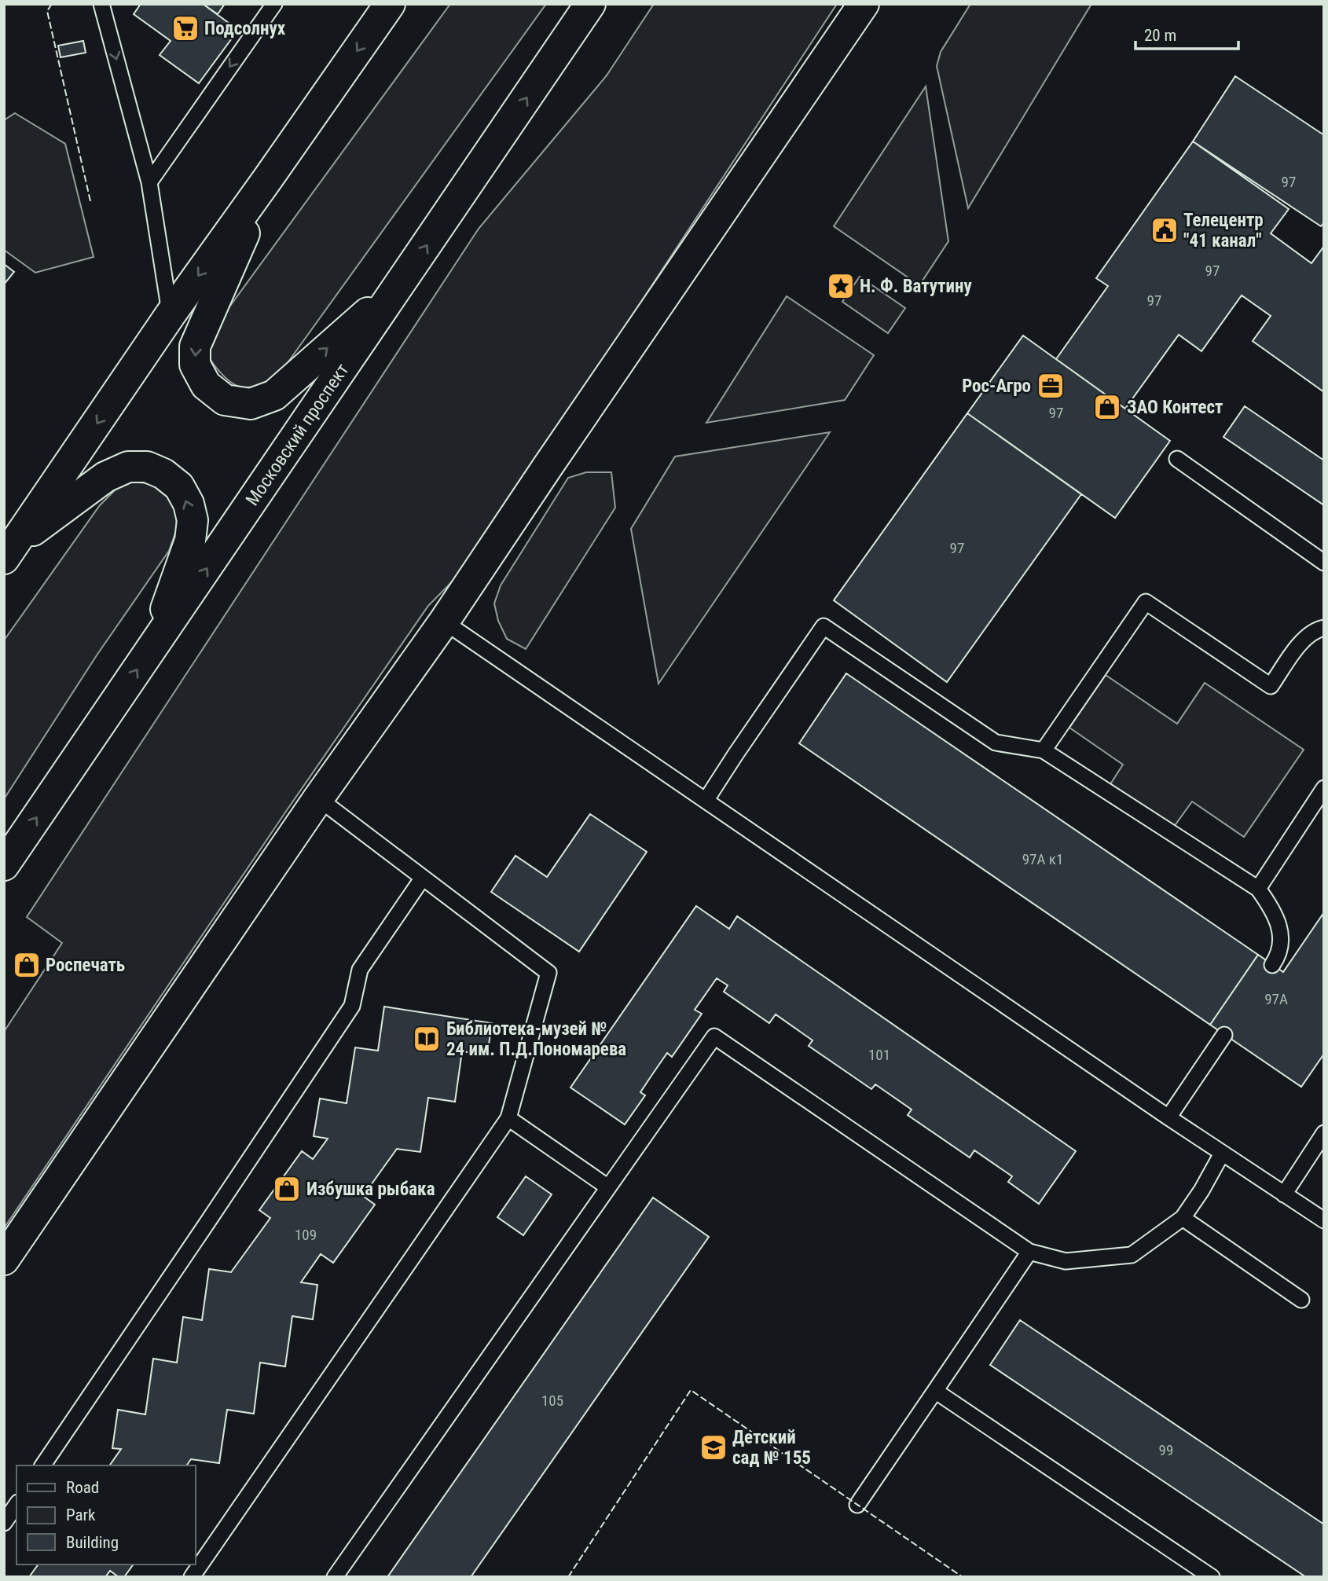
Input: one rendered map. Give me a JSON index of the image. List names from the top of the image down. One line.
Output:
{"streets":{"main road":["Московский проспект"]},"places":{"supermarket":["Подсолнух"],"public building":["Телецентр \"41 канал\""],"place":["Н. Ф. Ватутину"],"office":["Рос-Агро"],"shop":["ЗАО Контест","Роспечать","Избушка рыбака"],"library":["Библиотека-музей № 24 им. П.Д.Пономарева"],"school or university":["Детский сад № 155"]},"house_numbers":["97","97","97","97","97","97А к1","97А","101","109","105","99"],"legend":["Road","Park","Building"],"scale_bar":"20 m"}
